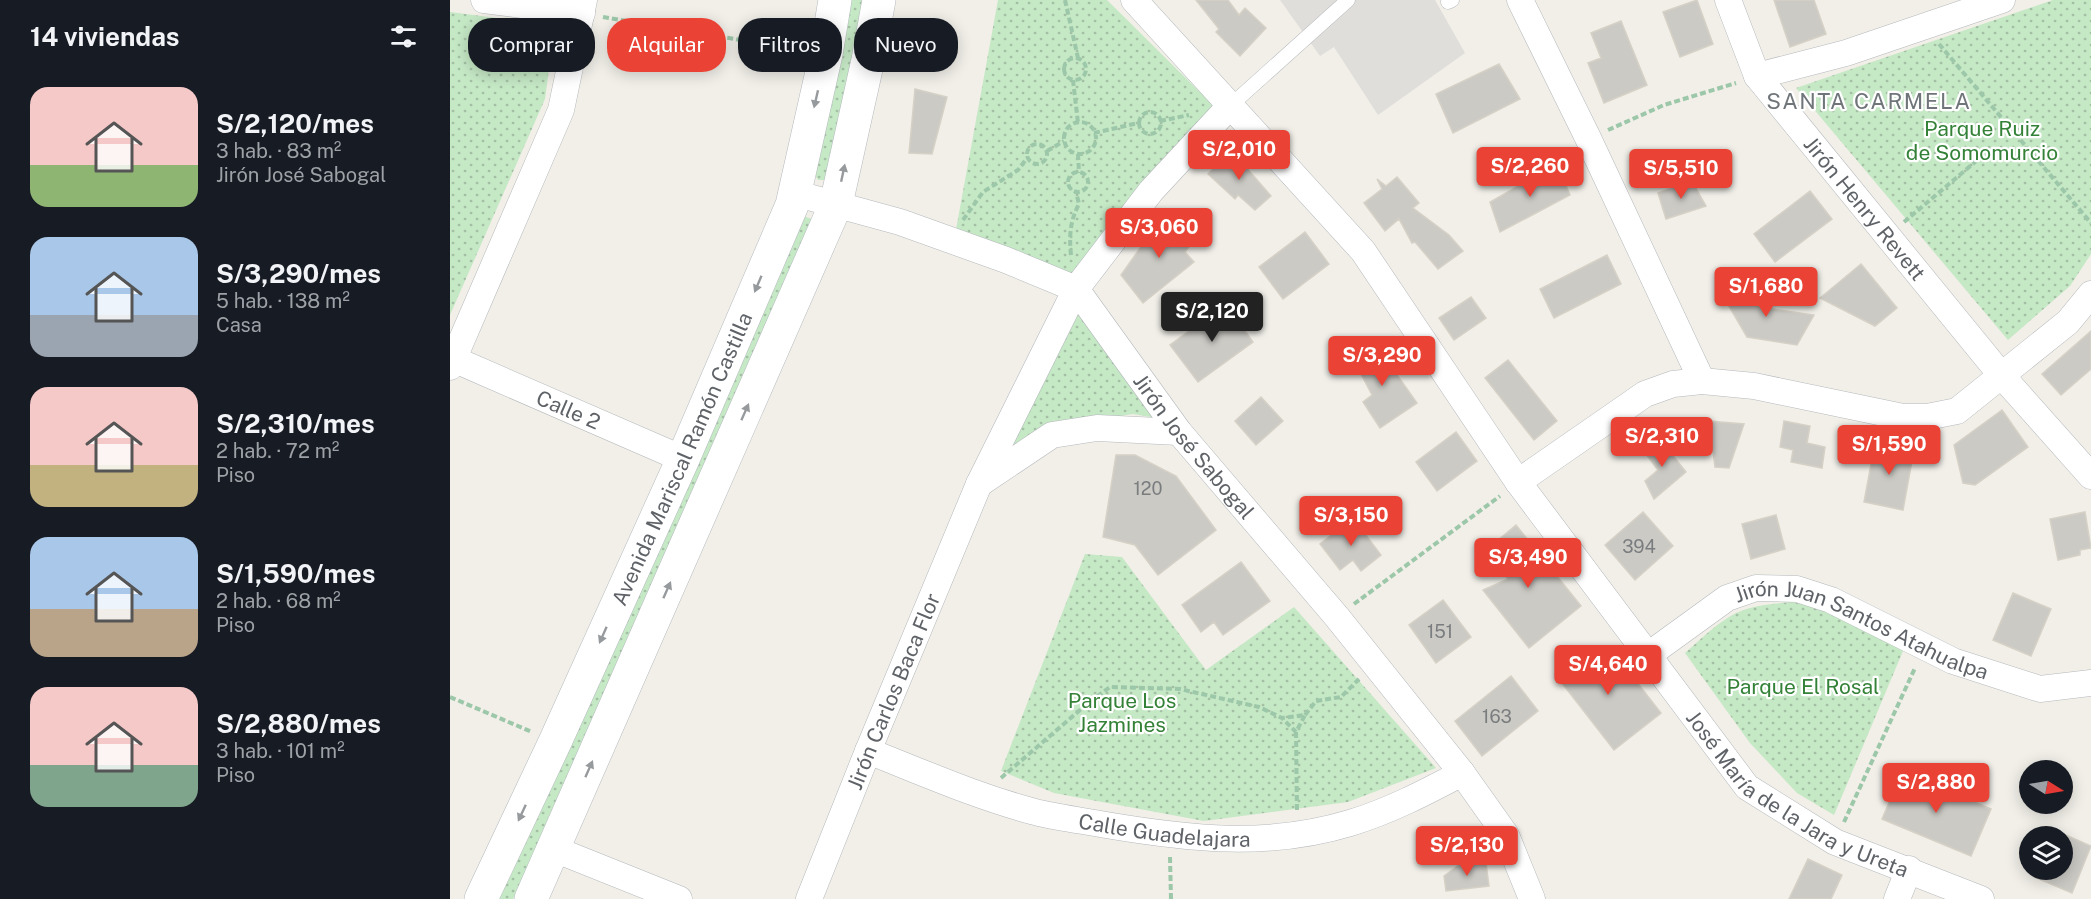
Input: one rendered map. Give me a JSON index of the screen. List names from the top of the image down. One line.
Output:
{"streets":{"main road":["Avenida Mariscal Ramón Castilla"],"street":["Jirón Henry Revett","Calle 2","Jirón José Sabogal","Jirón Juan Santos Atahualpa","Jirón Carlos Baca Flor","José María de la Jara y Ureta","Calle Guadelajara"]},"crossings":[["Calle 2","Avenida Mariscal Ramón Castilla"],["Jirón José Sabogal","Jirón Carlos Baca Flor"],["Jirón José Sabogal","Calle Guadelajara"],["Jirón Juan Santos Atahualpa","José María de la Jara y Ureta"],["Jirón Carlos Baca Flor","José María de la Jara y Ureta"],["Jirón Carlos Baca Flor","Calle Guadelajara"]],"districts":["SANTA CARMELA"],"parks":["Parque Ruiz de Somomurcio","Parque El Rosal","Parque Los Jazmines"],"house_numbers":["120","394","151","163"],"north":"right","page":{"heading":"14 viviendas","chip":["Comprar","Alquilar","Filtros","Nuevo"],"list":[{"name":"S/2,120/mes","note":"3 hab. · 83 m² · Jirón José Sabogal"},{"name":"S/3,290/mes","note":"5 hab. · 138 m² · Casa"},{"name":"S/2,310/mes","note":"2 hab. · 72 m² · Piso"},{"name":"S/1,590/mes","note":"2 hab. · 68 m² · Piso"},{"name":"S/2,880/mes","note":"3 hab. · 101 m² · Piso"}],"price":["S/2,010","S/2,260","S/5,510","S/3,060","S/1,680","S/2,120","S/3,290","S/2,310","S/1,590","S/3,150","S/3,490","S/4,640","S/2,880","S/2,130"]}}
